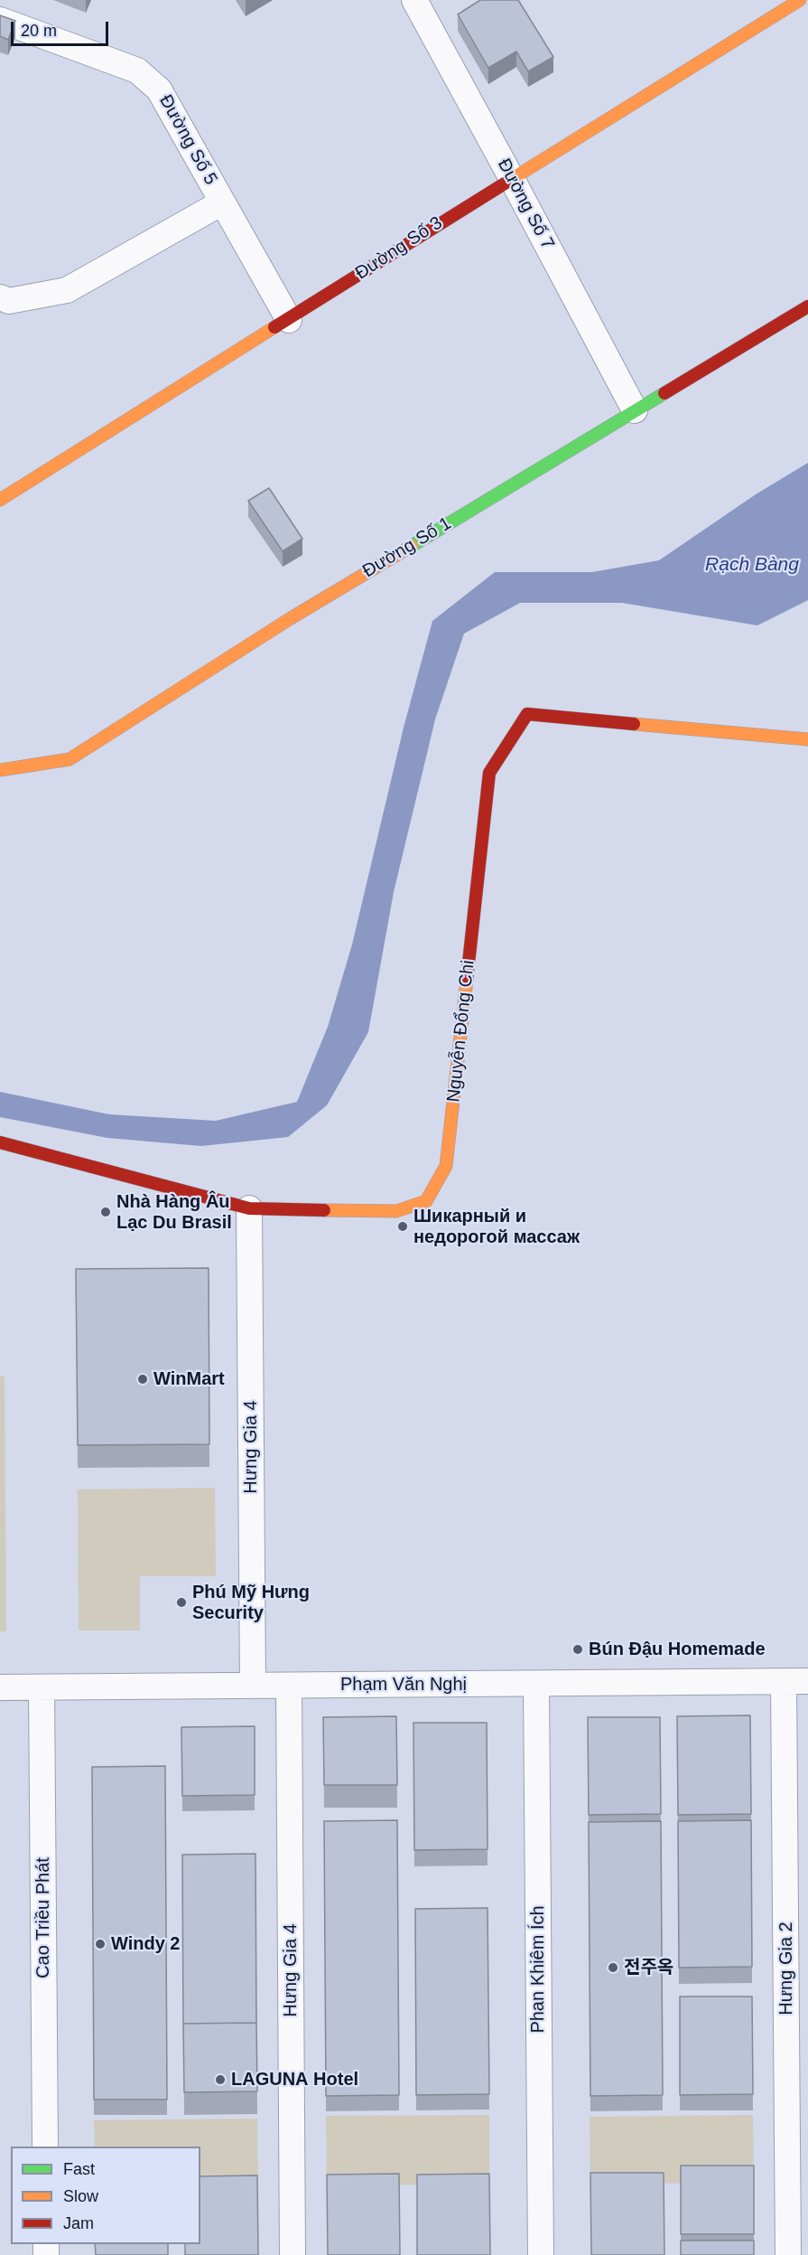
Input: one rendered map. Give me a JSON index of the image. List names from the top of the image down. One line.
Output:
{"streets":{"street":["Đường Số 5","Đường Số 7","Đường Số 3","Đường Số 1","Nguyễn Đổng Chi","Hưng Gia 4","Phạm Văn Nghị","Cao Triều Phát","Hưng Gia 2","Phan Khiêm Ích"]},"crossings":[["Đường Số 5","Đường Số 3"],["Đường Số 7","Đường Số 3"],["Đường Số 7","Đường Số 1"],["Nguyễn Đổng Chi","Hưng Gia 4"],["Hưng Gia 4","Phạm Văn Nghị"],["Phạm Văn Nghị","Cao Triều Phát"],["Phạm Văn Nghị","Hưng Gia 2"],["Phạm Văn Nghị","Phan Khiêm Ích"]],"water":["Rạch Bàng"],"places":["Nhà Hàng Âu Lạc Du Brasil","Шикарный и недорогой массаж","WinMart","Phú Mỹ Hưng Security","Bún Đậu Homemade","Windy 2","전주옥","LAGUNA Hotel"],"legend":["Fast","Slow","Jam"],"scale_bar":"20 m"}
